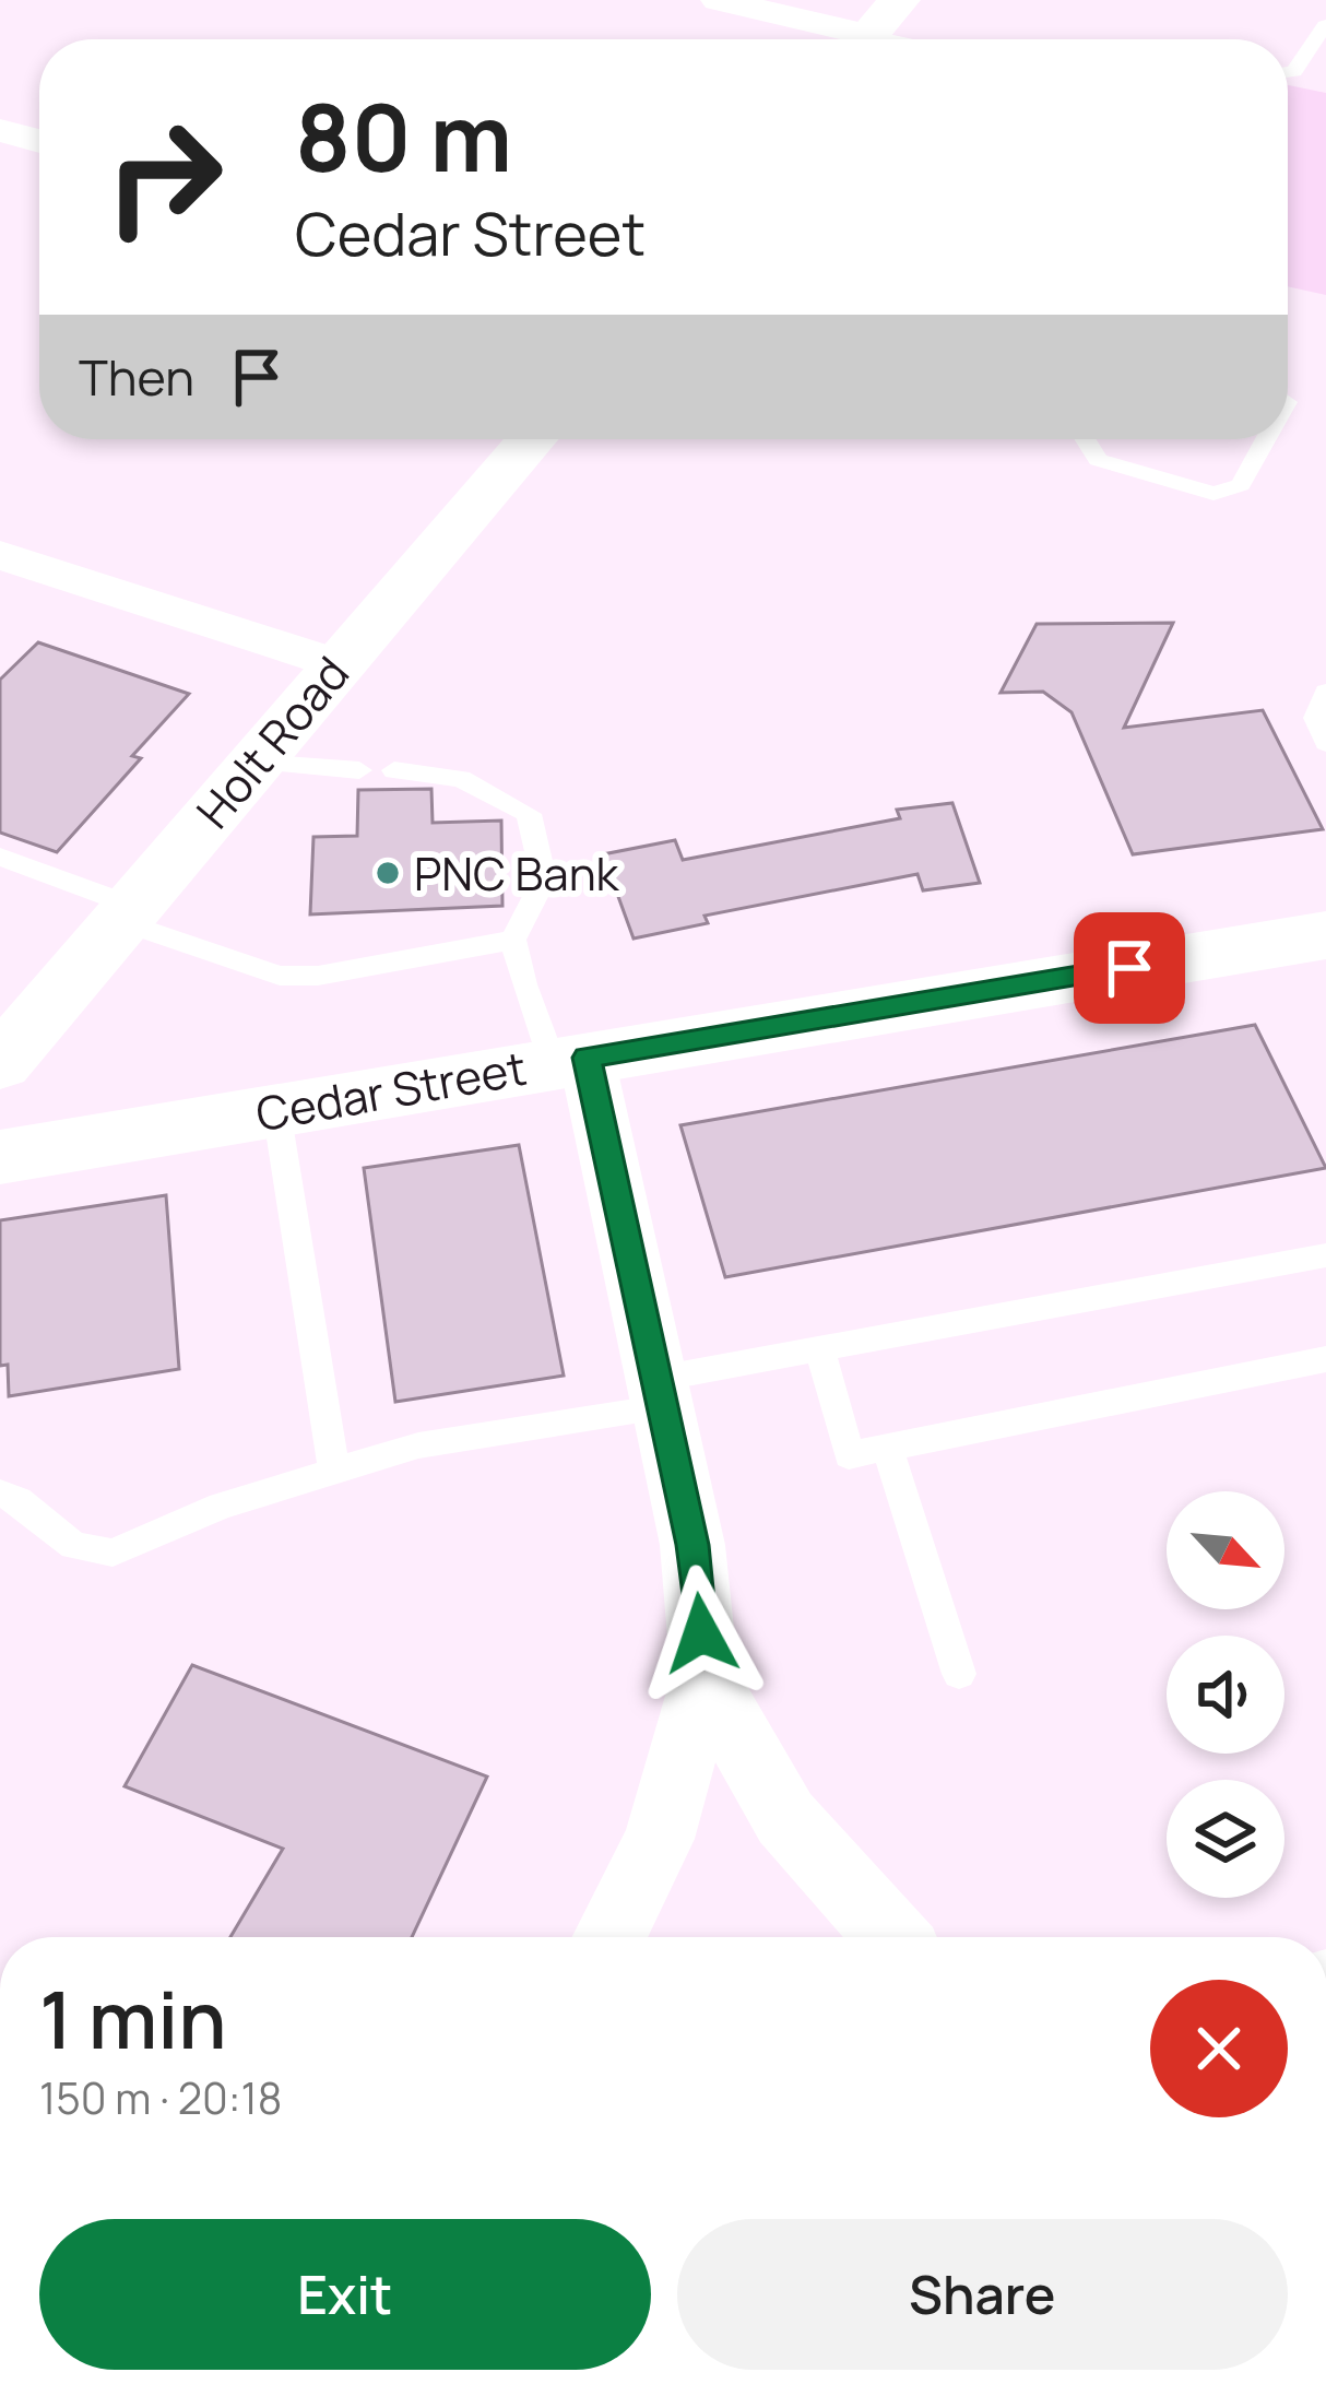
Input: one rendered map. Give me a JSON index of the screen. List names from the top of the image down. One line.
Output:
{"streets":{"main road":["Holt Road","Cedar Street"]},"places":["PNC Bank"],"north":"bottom right","page":{"turn":["80 m","Cedar Street"],"then":"Then","heading":["1 min","150 m · 20:18"],"buttons":["Exit","Share"]}}
